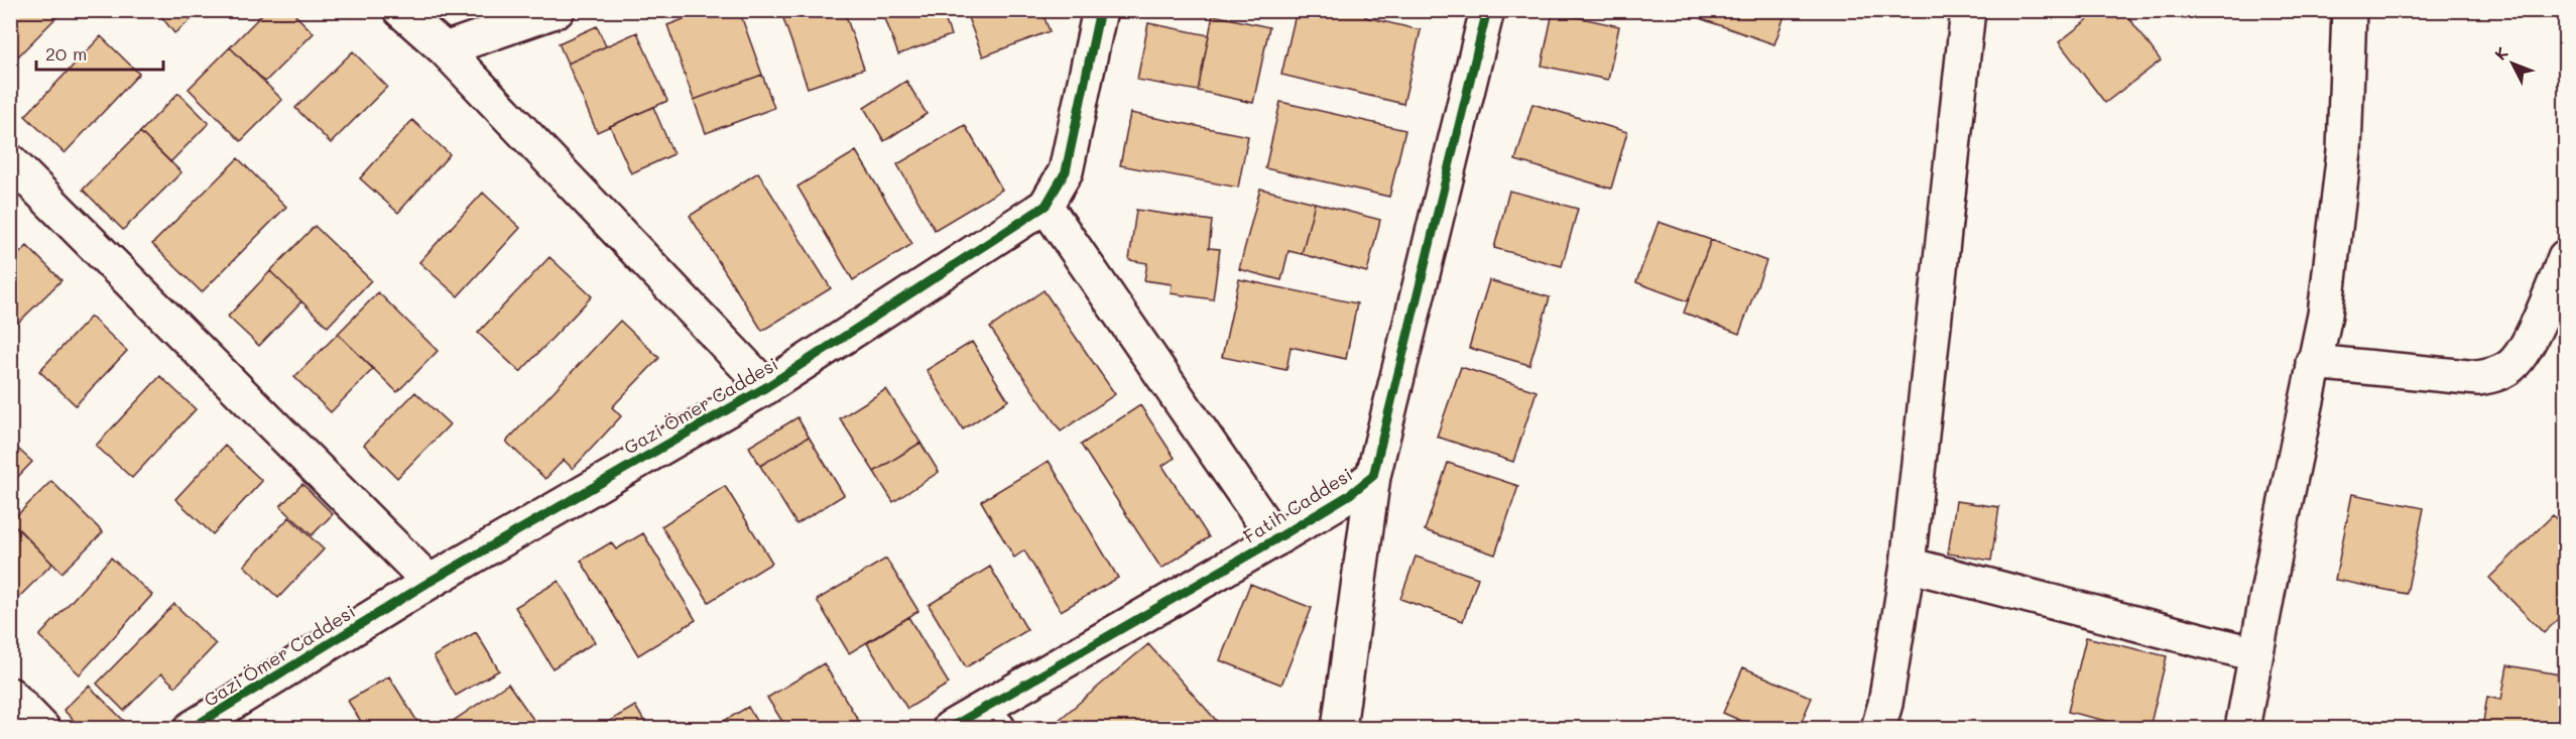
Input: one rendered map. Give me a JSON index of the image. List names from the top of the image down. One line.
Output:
{"streets":{"street":["Gazi Ömer Caddesi","Fatih Caddesi"]},"scale_bar":"20 m","north":"top left"}
